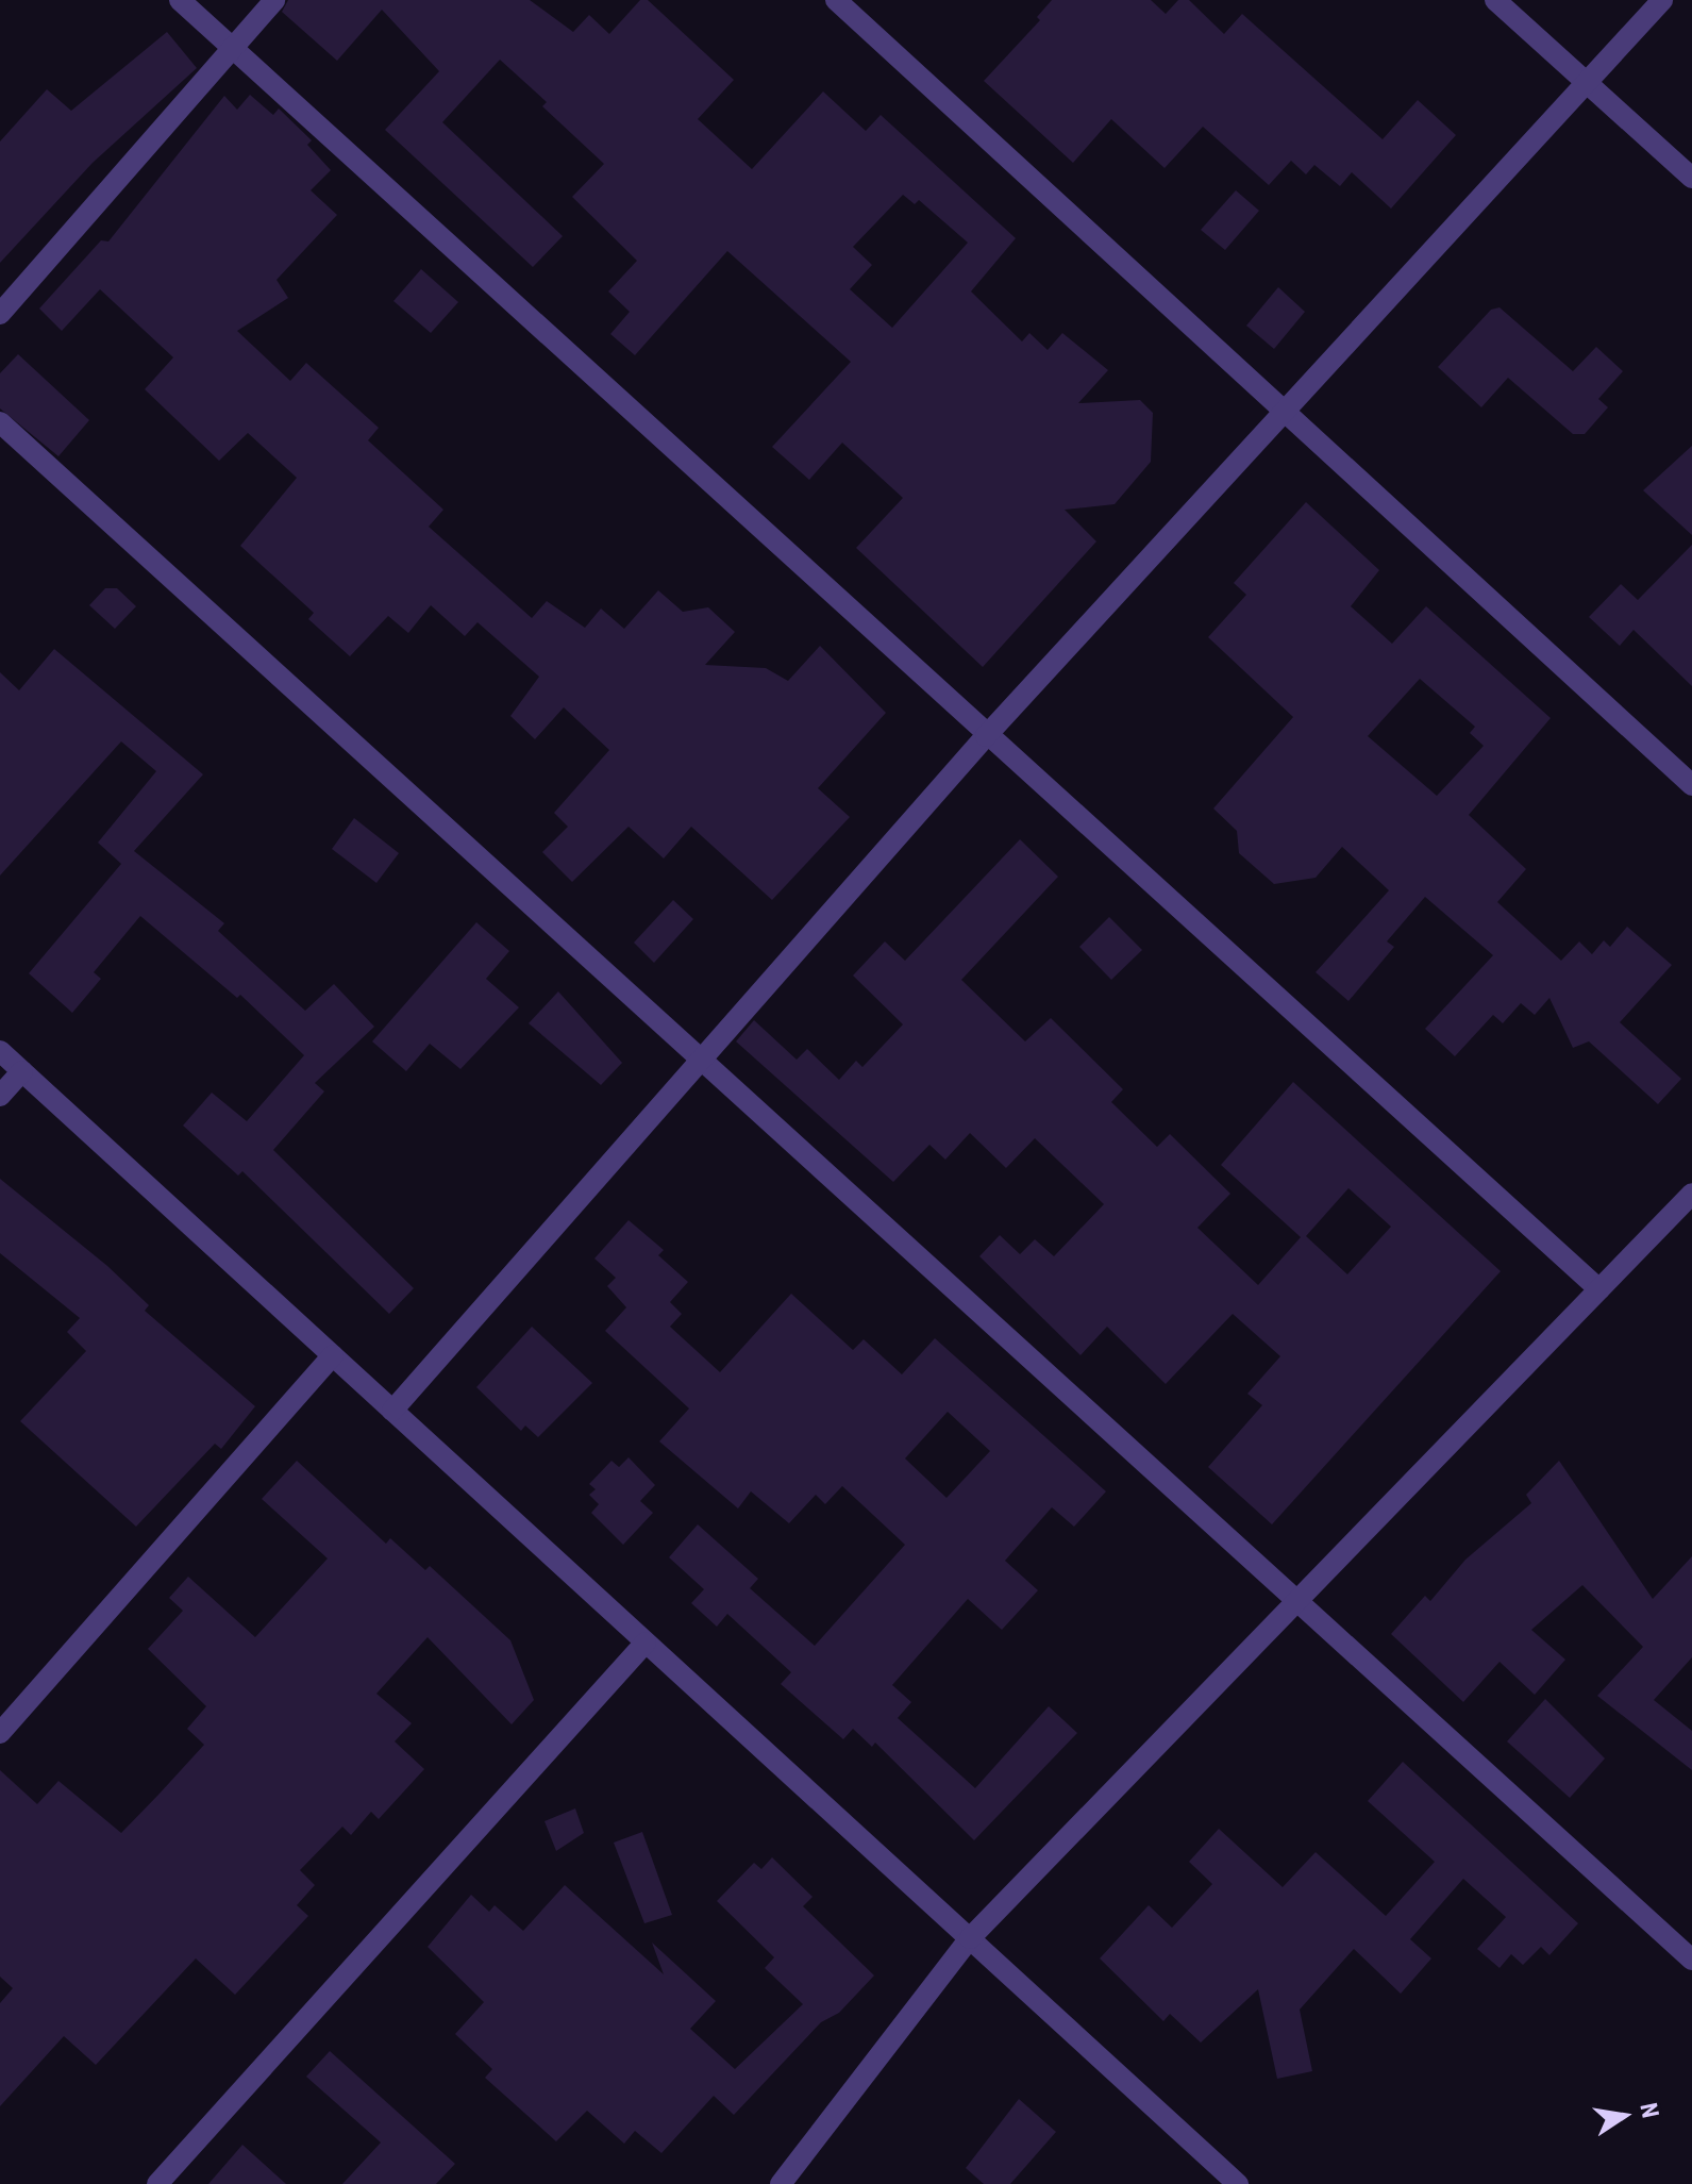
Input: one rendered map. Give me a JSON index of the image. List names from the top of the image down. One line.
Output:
{"north":"right"}
